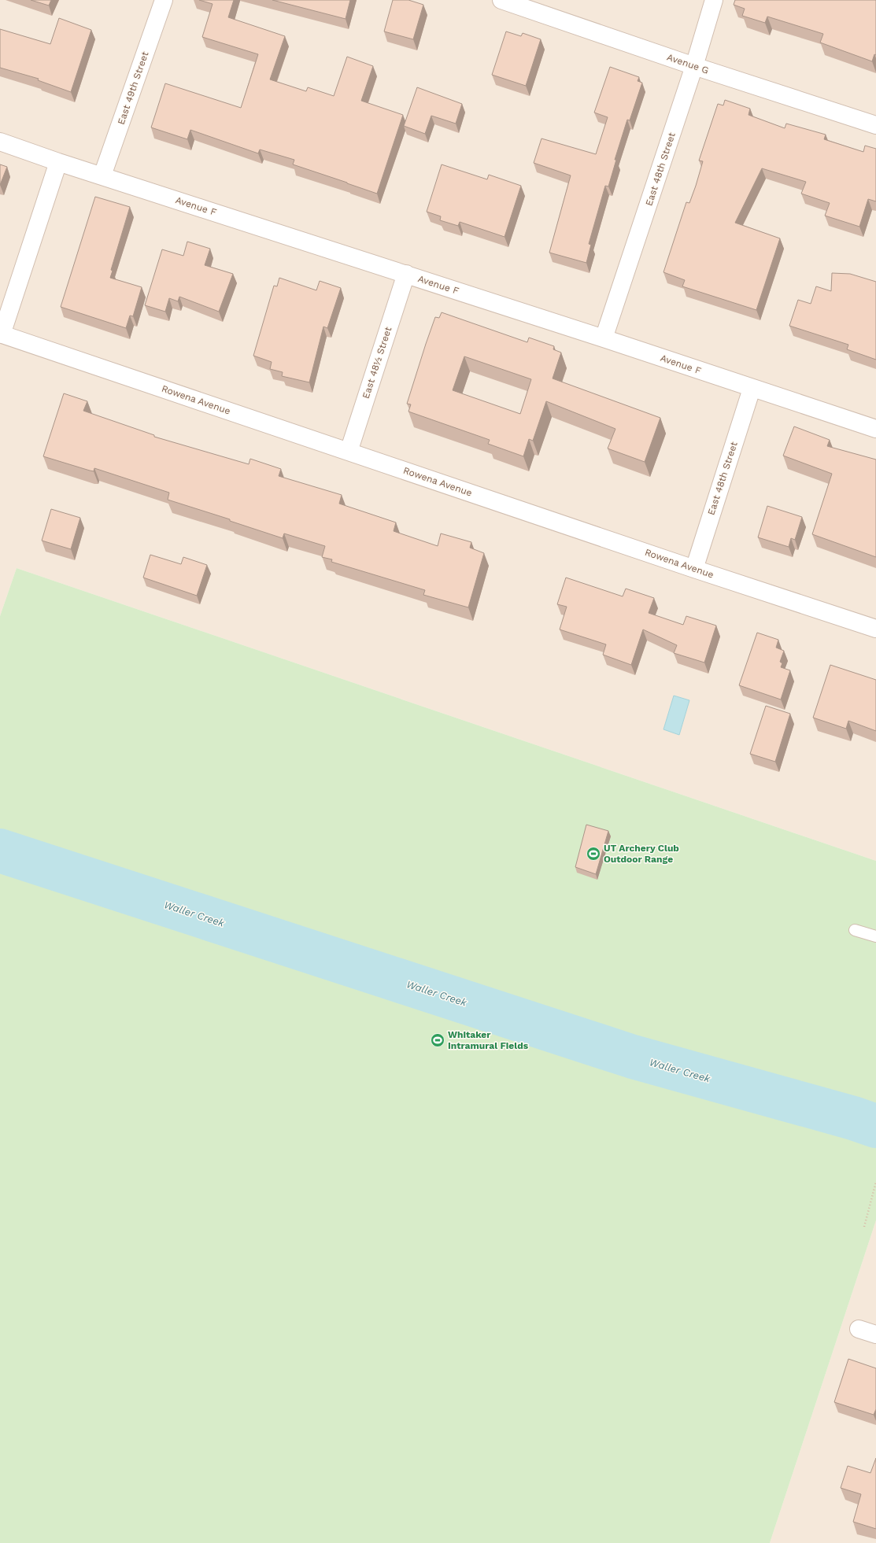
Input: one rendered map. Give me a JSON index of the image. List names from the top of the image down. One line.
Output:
{"streets":{"street":["Avenue G","East 49th Street","East 48th Street","Avenue F","East 48½ Street","Rowena Avenue"]},"crossings":[["Avenue G","East 48th Street"],["East 49th Street","Avenue F"],["East 48th Street","Avenue F"],["East 48th Street","Rowena Avenue"],["Avenue F","East 48½ Street"],["East 48½ Street","Rowena Avenue"]],"water":["Waller Creek"],"places":{"sports":["UT Archery Club Outdoor Range","Whitaker Intramural Fields"]}}
